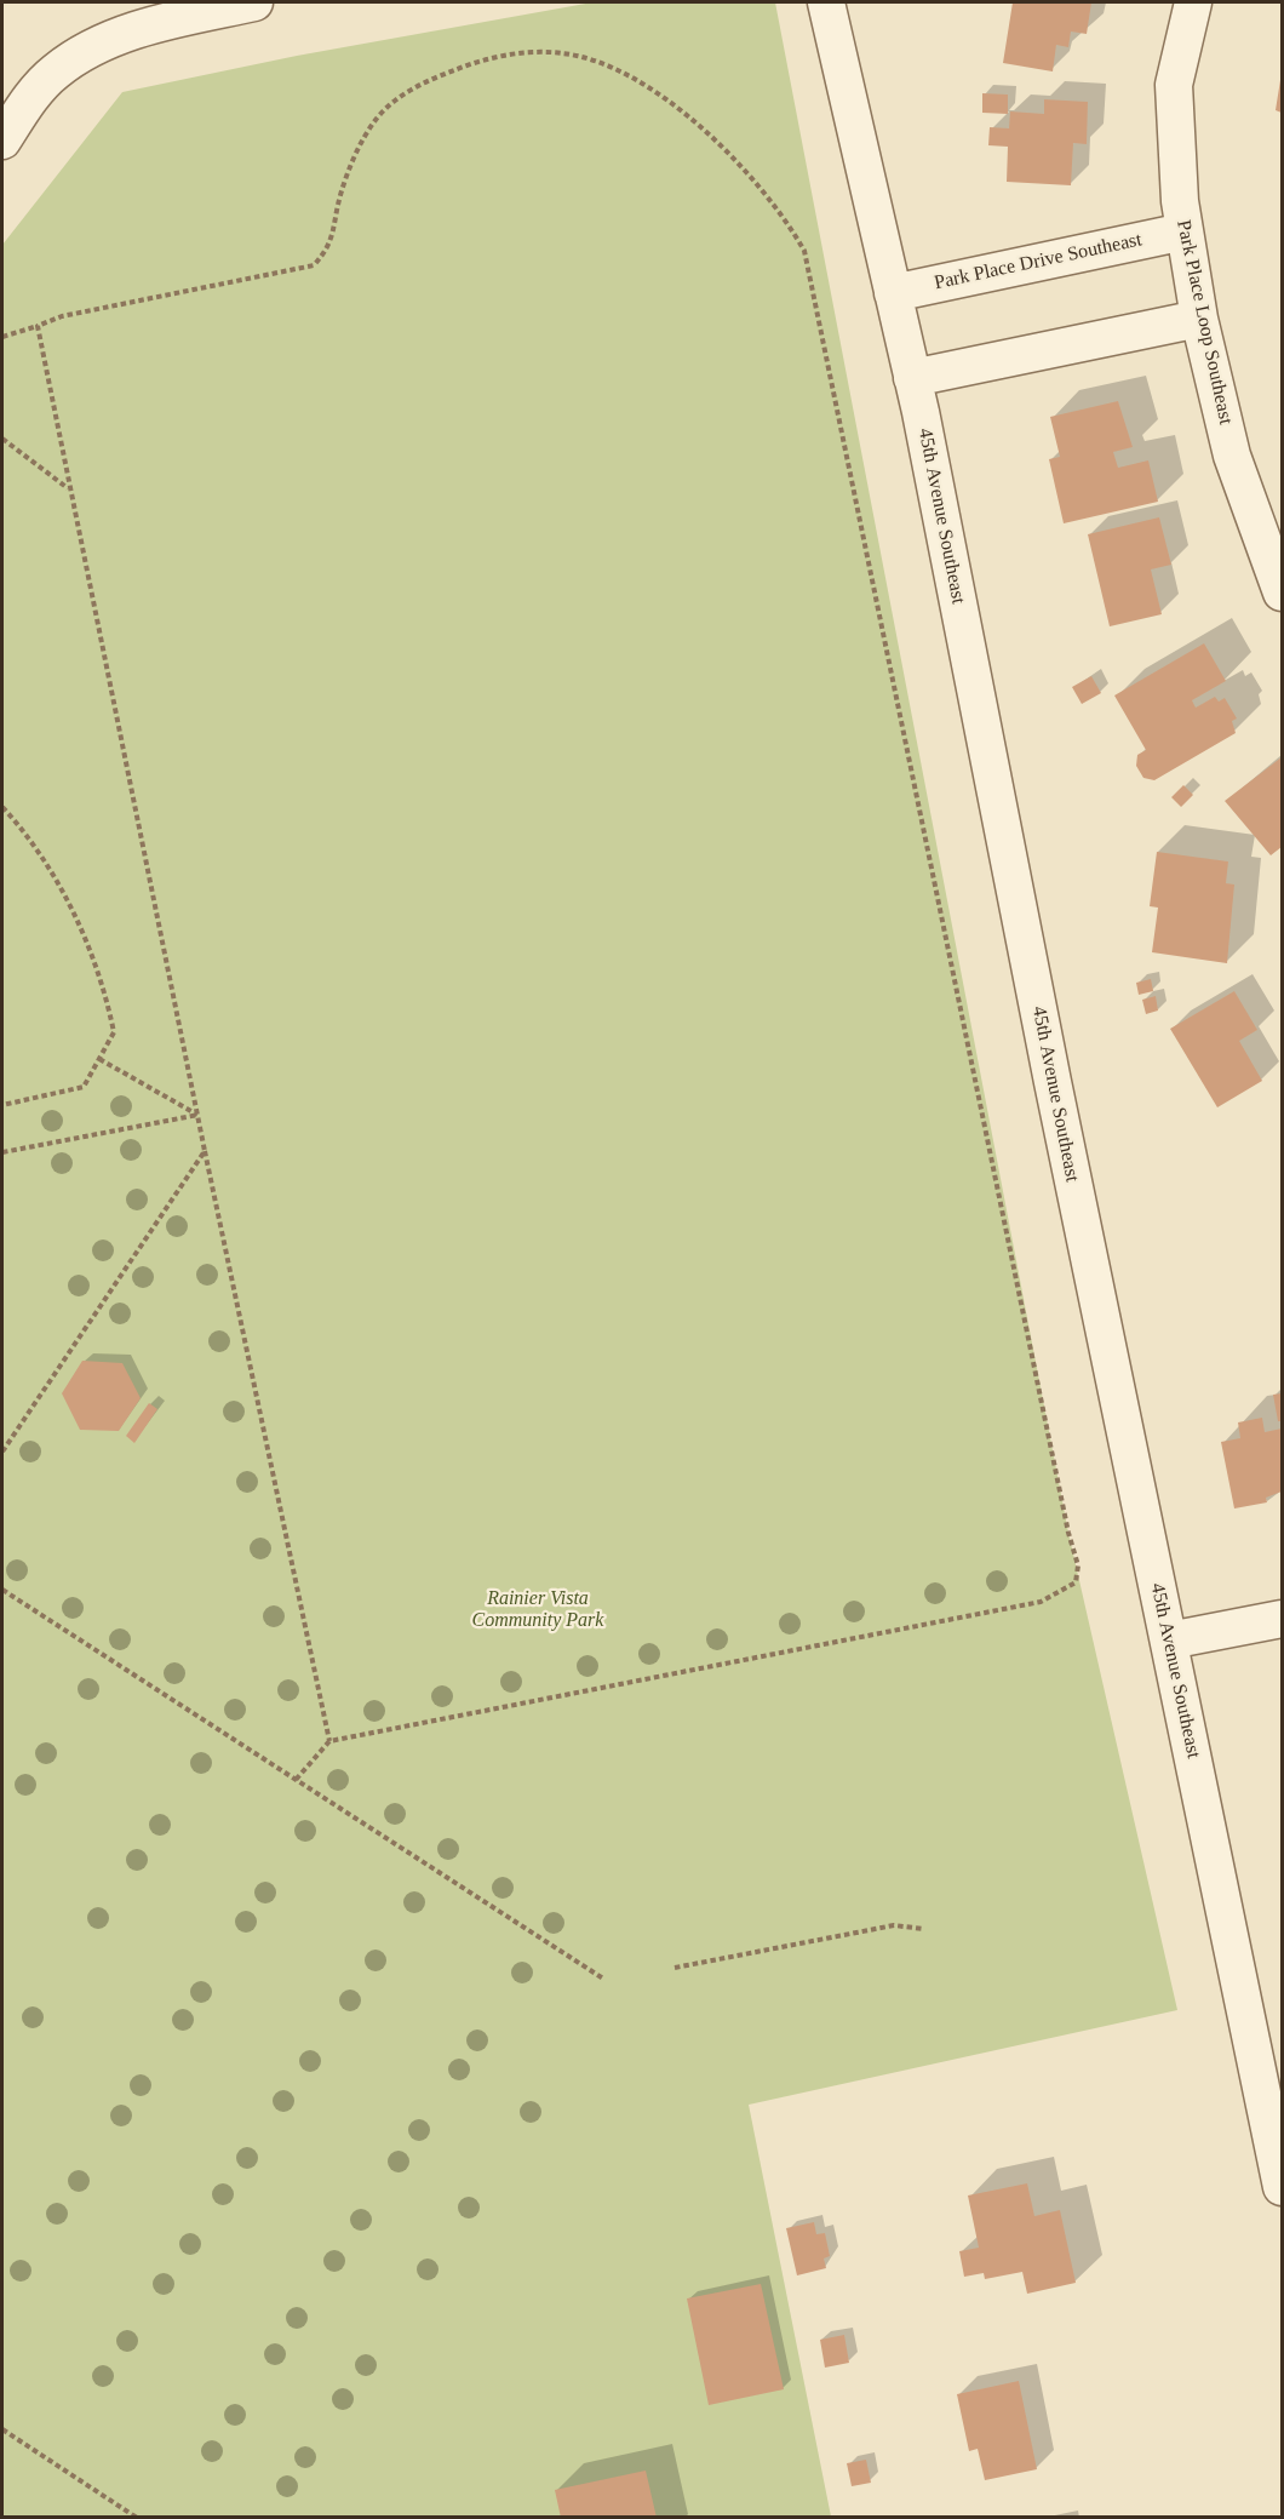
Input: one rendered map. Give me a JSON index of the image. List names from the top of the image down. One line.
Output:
{"streets":{"street":["Park Place Drive Southeast","Park Place Loop Southeast","45th Avenue Southeast"]},"crossings":[["Park Place Drive Southeast","Park Place Loop Southeast"],["Park Place Drive Southeast","45th Avenue Southeast"]],"parks":["Rainier Vista Community Park"]}
